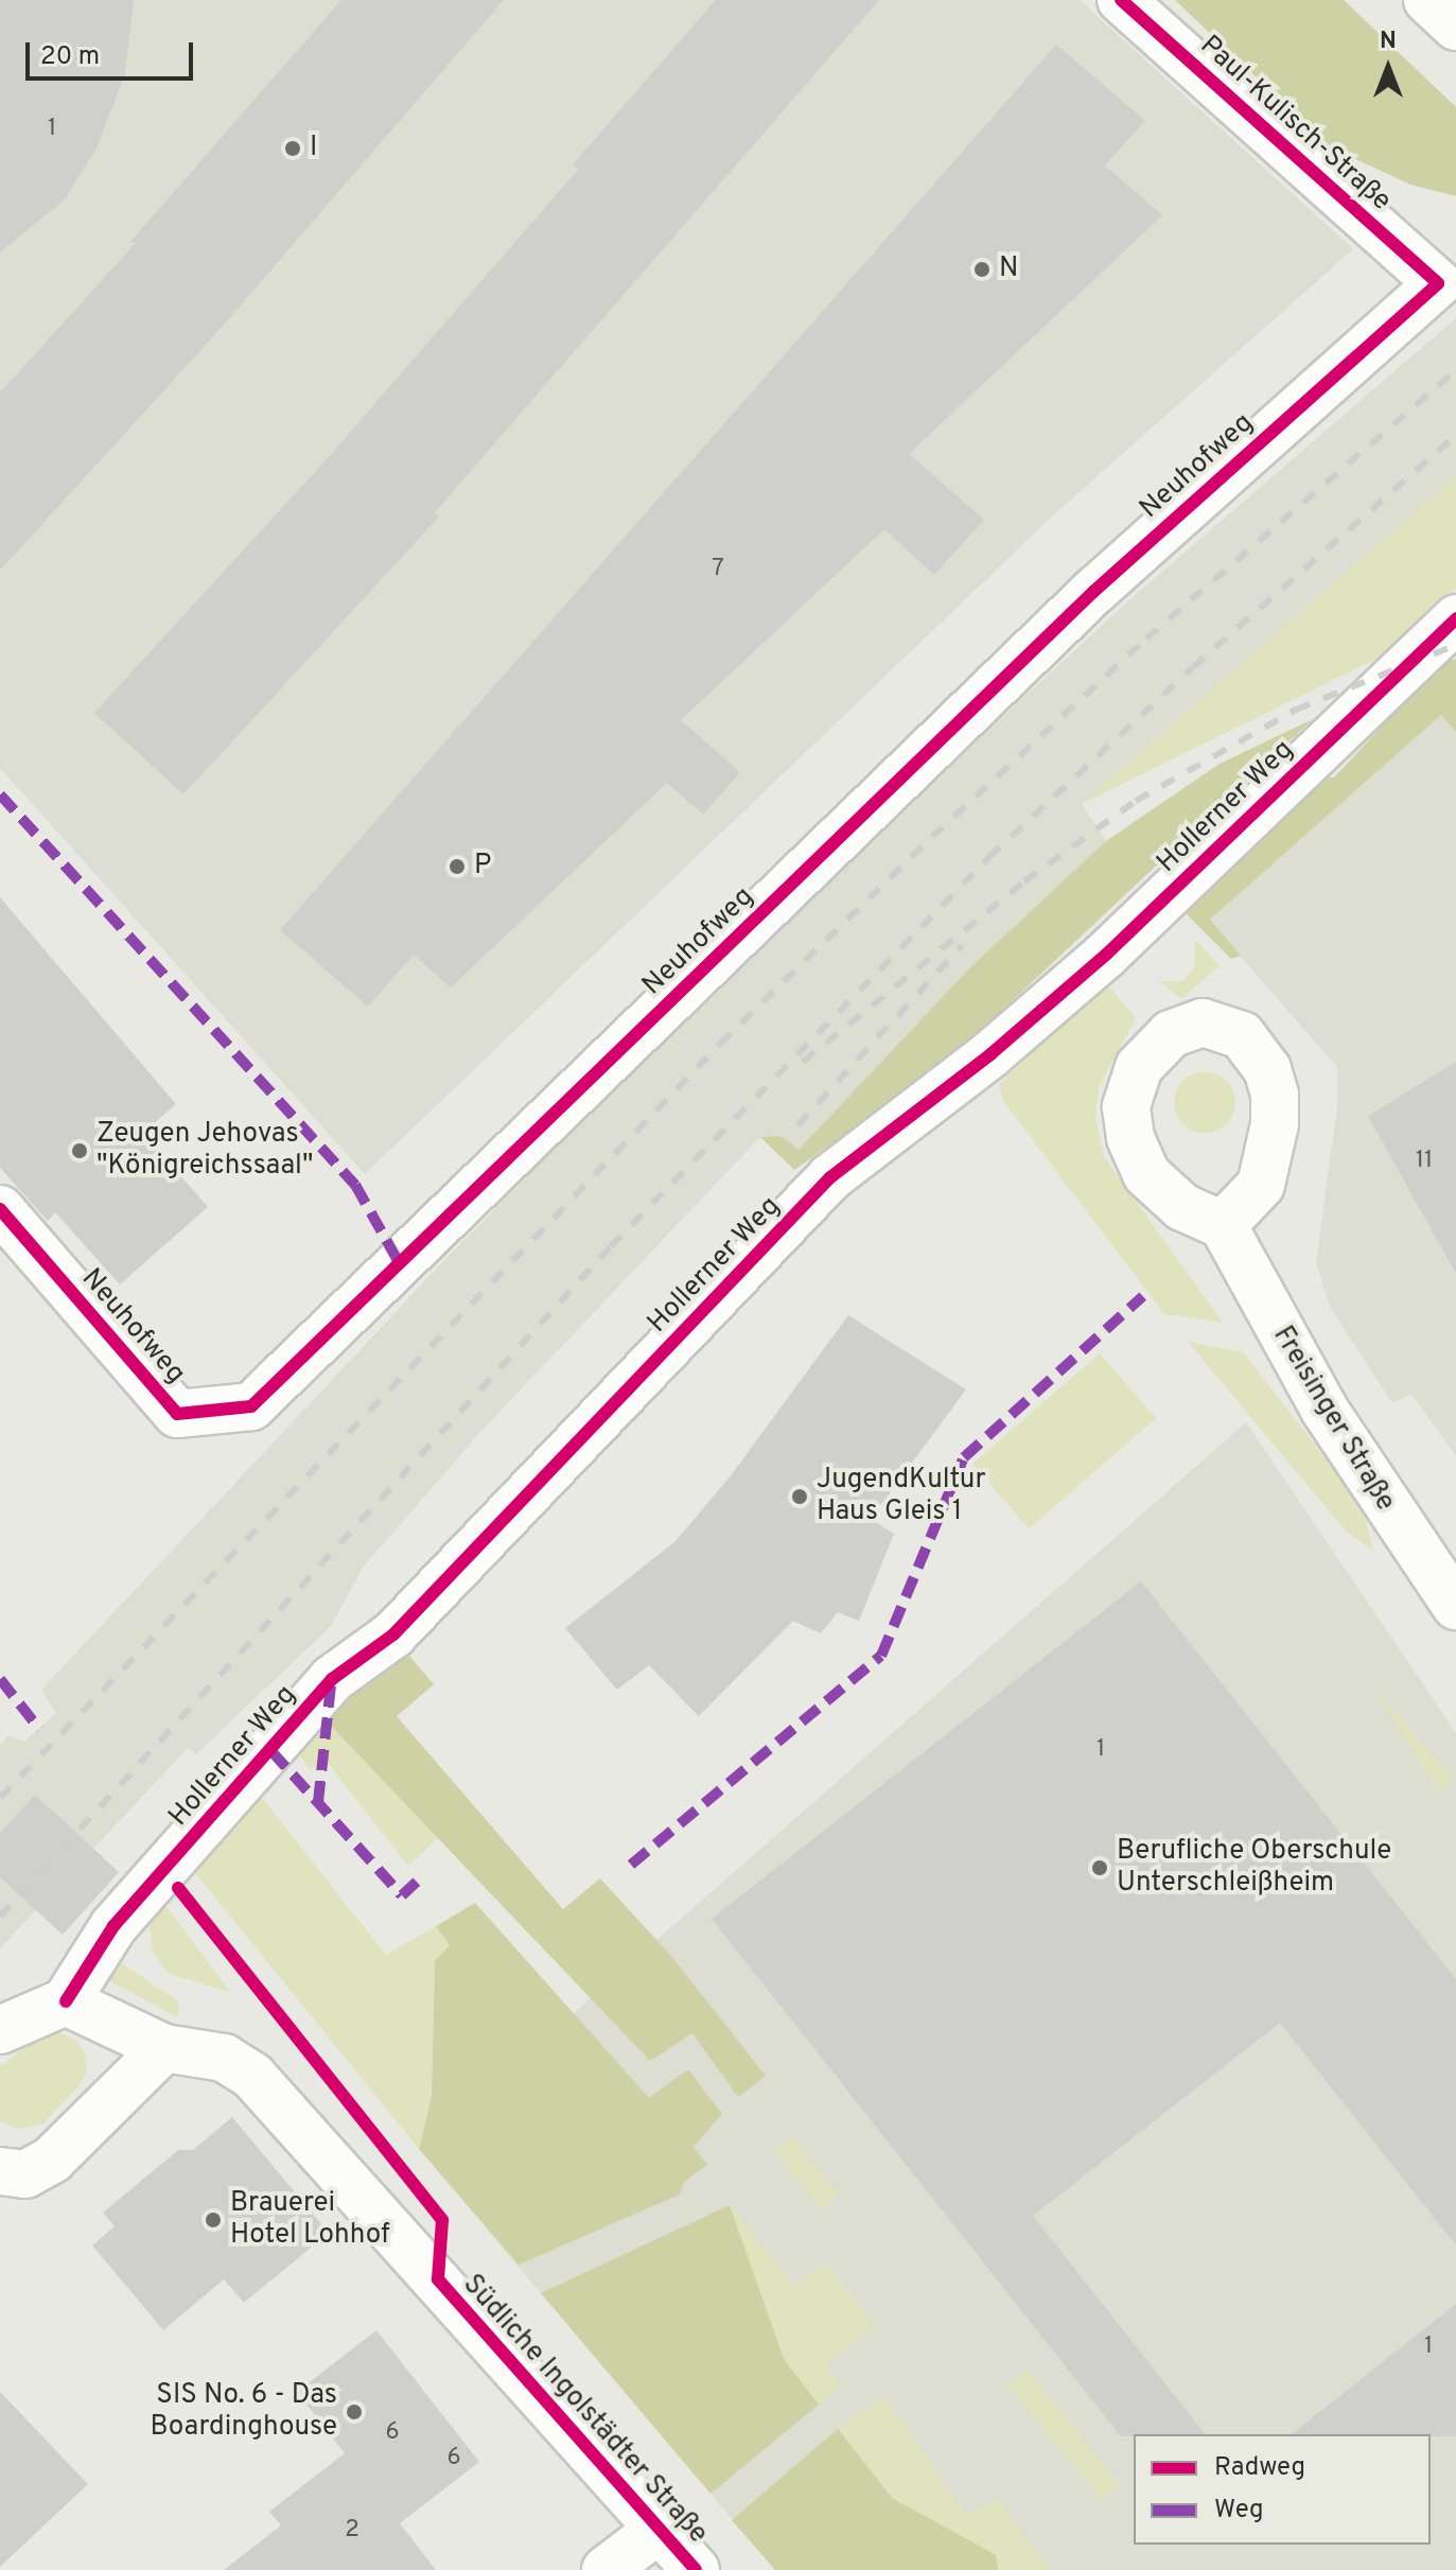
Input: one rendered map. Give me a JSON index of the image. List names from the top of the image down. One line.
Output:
{"streets":{"street":["Paul-Kulisch-Straße","Neuhofweg","Hollerner Weg","Freisinger Straße","Südliche Ingolstädter Straße"]},"crossings":[["Paul-Kulisch-Straße","Neuhofweg"],["Hollerner Weg","Südliche Ingolstädter Straße"]],"places":["I","N","P","Zeugen Jehovas \"Königreichssaal\"","JugendKultur Haus Gleis 1","Berufliche Oberschule Unterschleißheim","Brauerei Hotel Lohhof","SIS No. 6 - Das Boardinghouse"],"house_numbers":["1","7","11","1","1","6","6","2"],"legend":["Radweg","Weg"],"scale_bar":"20 m","north":"top"}
